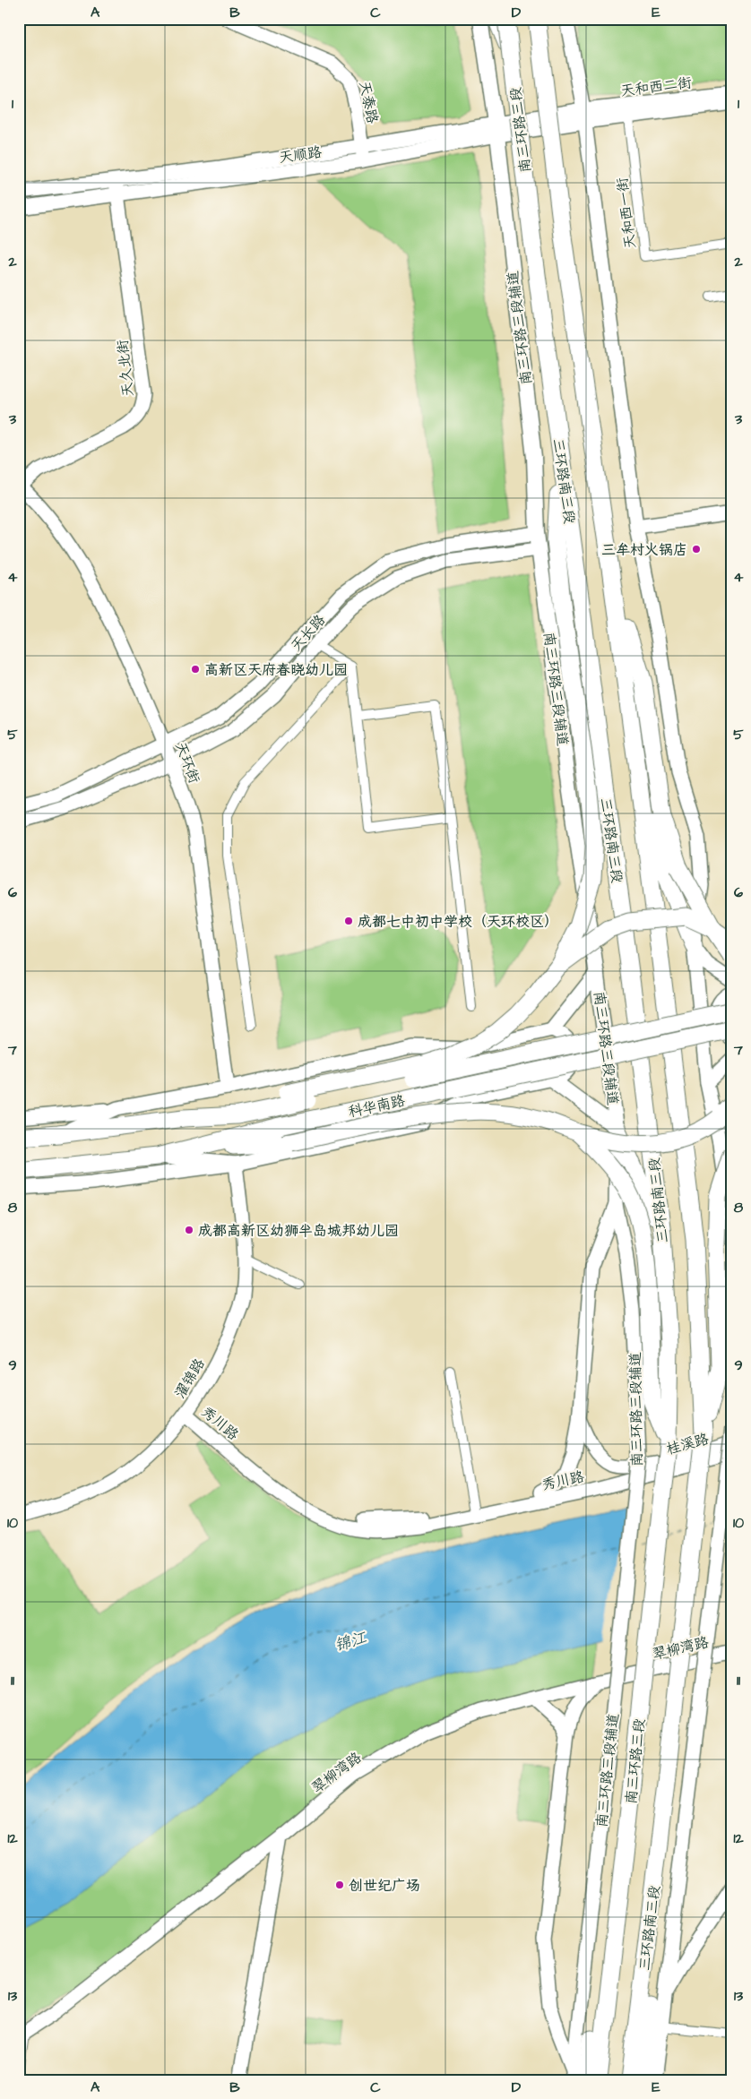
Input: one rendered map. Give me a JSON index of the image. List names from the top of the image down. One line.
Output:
{"streets":{"highway":["南三环路三段","三环路南三段","科华南路"],"main road":["南三环路三段辅道"],"street":["天和西二街","天泰路","天顺路","天和西一街","天久北街","天长路","天环街","濯锦路","秀川路","桂溪路","翠柳湾路"]},"crossings":[["天和西二街","天顺路"],["天和西二街","天和西一街"],["天泰路","天顺路"],["南三环路三段","三环路南三段"],["天顺路","南三环路三段辅道"],["天顺路","天久北街"],["南三环路三段辅道","天长路"],["天久北街","天环街"],["天长路","天环街"],["濯锦路","秀川路"],["秀川路","桂溪路"]],"water":["锦江"],"places":["三牟村火锅店","高新区天府春晓幼儿园","成都七中初中学校（天环校区）","成都高新区幼狮半岛城邦幼儿园","创世纪广场"],"grid":{"columns":["A","B","C","D","E"],"rows":["1","2","3","4","5","6","7","8","9","10","11","12","13"]}}
